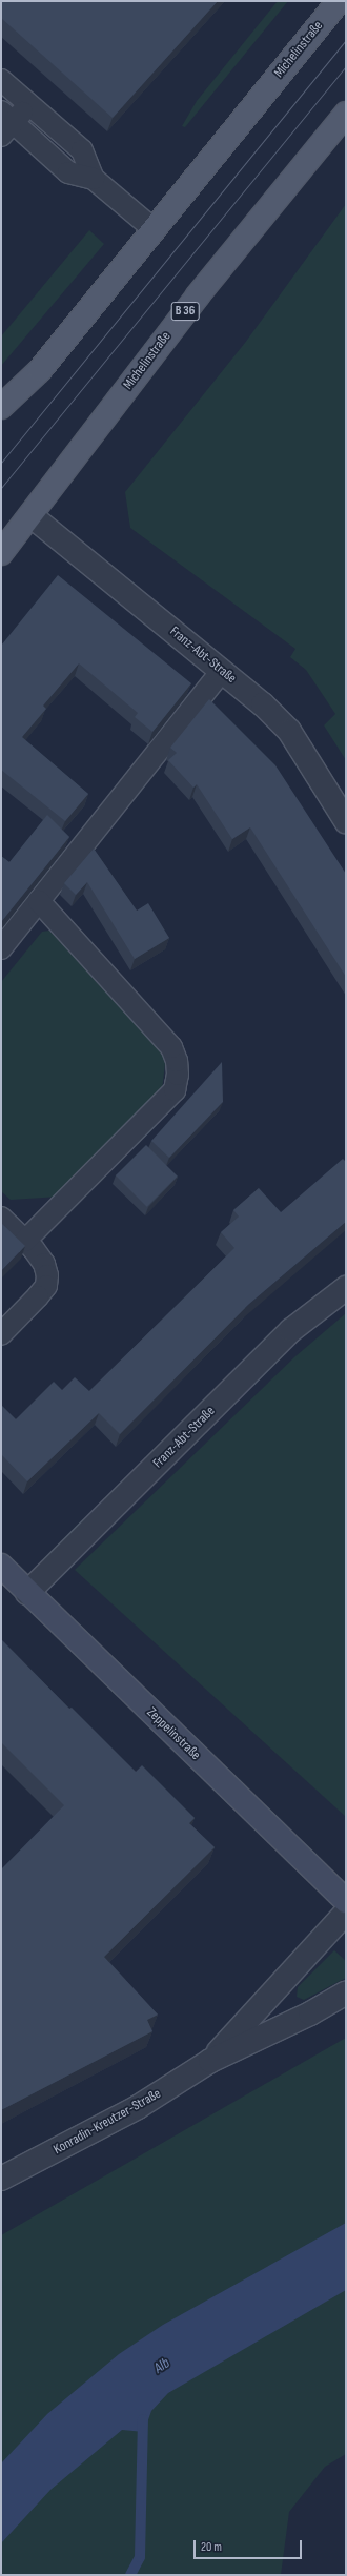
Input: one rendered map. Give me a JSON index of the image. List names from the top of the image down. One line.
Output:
{"streets":{"main road":["Michelinstraße","B 36"],"street":["Franz-Abt-Straße","Zeppelinstraße","Konradin-Kreutzer-Straße"]},"crossings":[["Michelinstraße","Franz-Abt-Straße"],["Franz-Abt-Straße","Zeppelinstraße"]],"water":["Alb"],"scale_bar":"20 m"}
